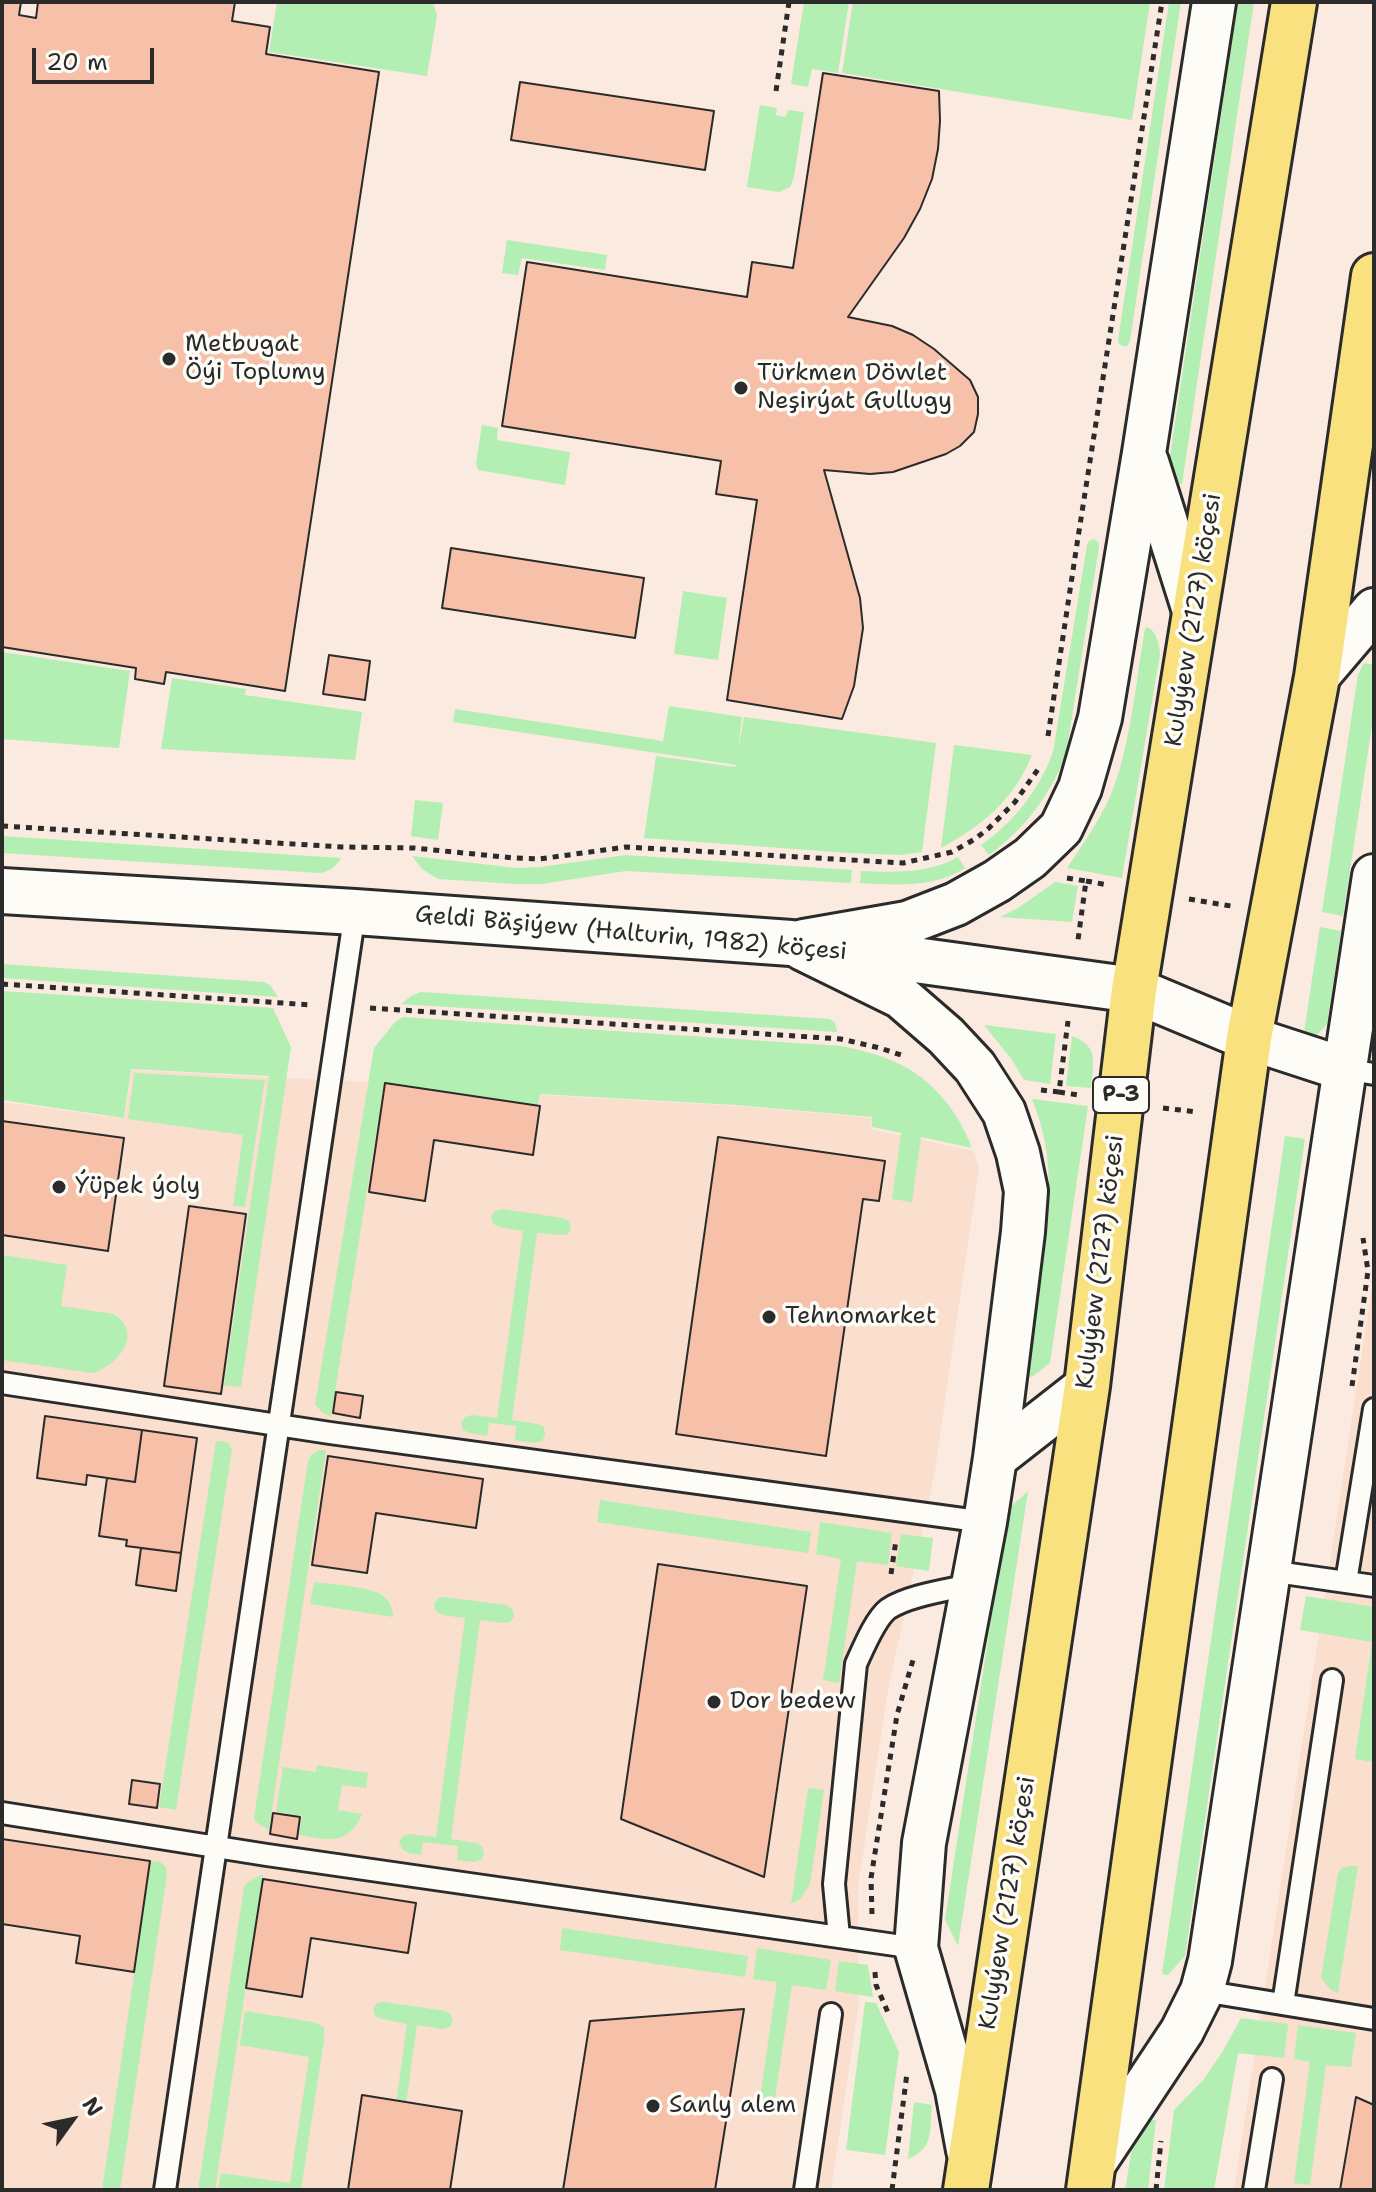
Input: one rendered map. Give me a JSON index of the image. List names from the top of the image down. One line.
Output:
{"streets":{"highway":["Kulyýew (2127) köçesi","P-3"],"street":["Geldi Bäşiýew (Halturin, 1982) köçesi"]},"crossings":[["Kulyýew (2127) köçesi","Geldi Bäşiýew (Halturin, 1982) köçesi"]],"places":["Metbugat Öýi Toplumy","Türkmen Döwlet Neşirýat Gullugy","Ýüpek ýoly","Tehnomarket","Dor bedew","Sanly alem"],"scale_bar":"20 m","north":"top right"}
